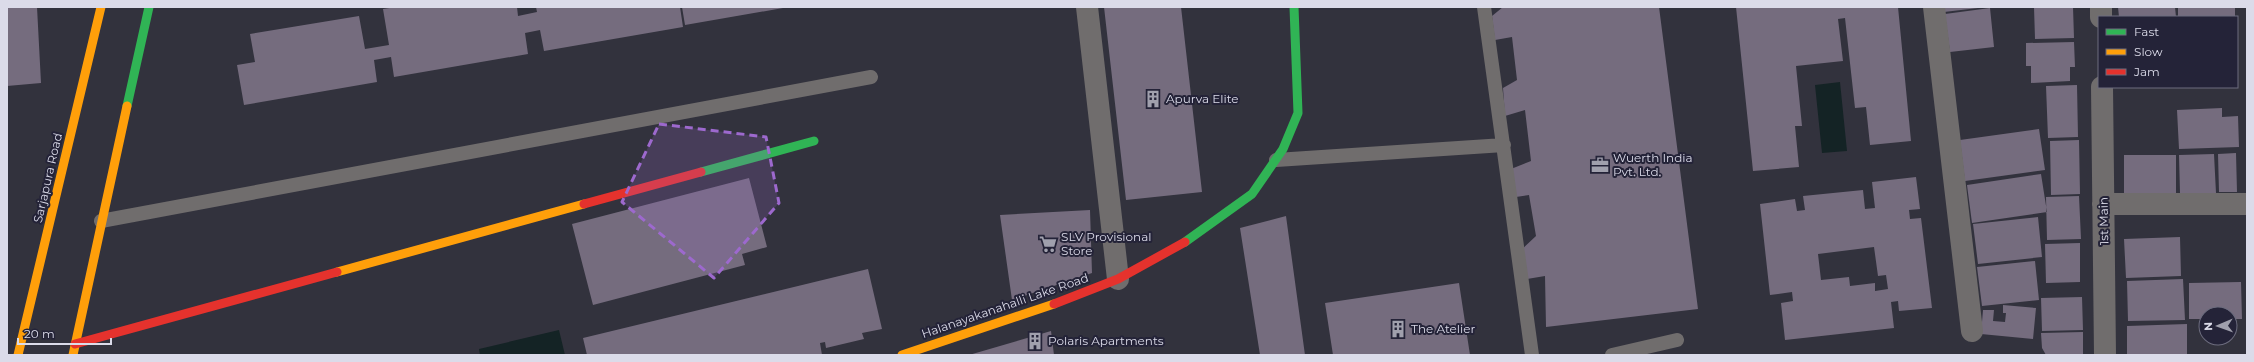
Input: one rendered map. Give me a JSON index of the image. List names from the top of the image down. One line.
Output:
{"streets":{"street":["Sarjapura Road","1st Main","Halanayakanahalli Lake Road"]},"places":{"building":["Apurva Elite","The Atelier","Polaris Apartments"],"office":["Wuerth India Pvt. Ltd."],"supermarket":["SLV Provisional Store"]},"legend":["Fast","Slow","Jam"],"scale_bar":"20 m","north":"left"}
